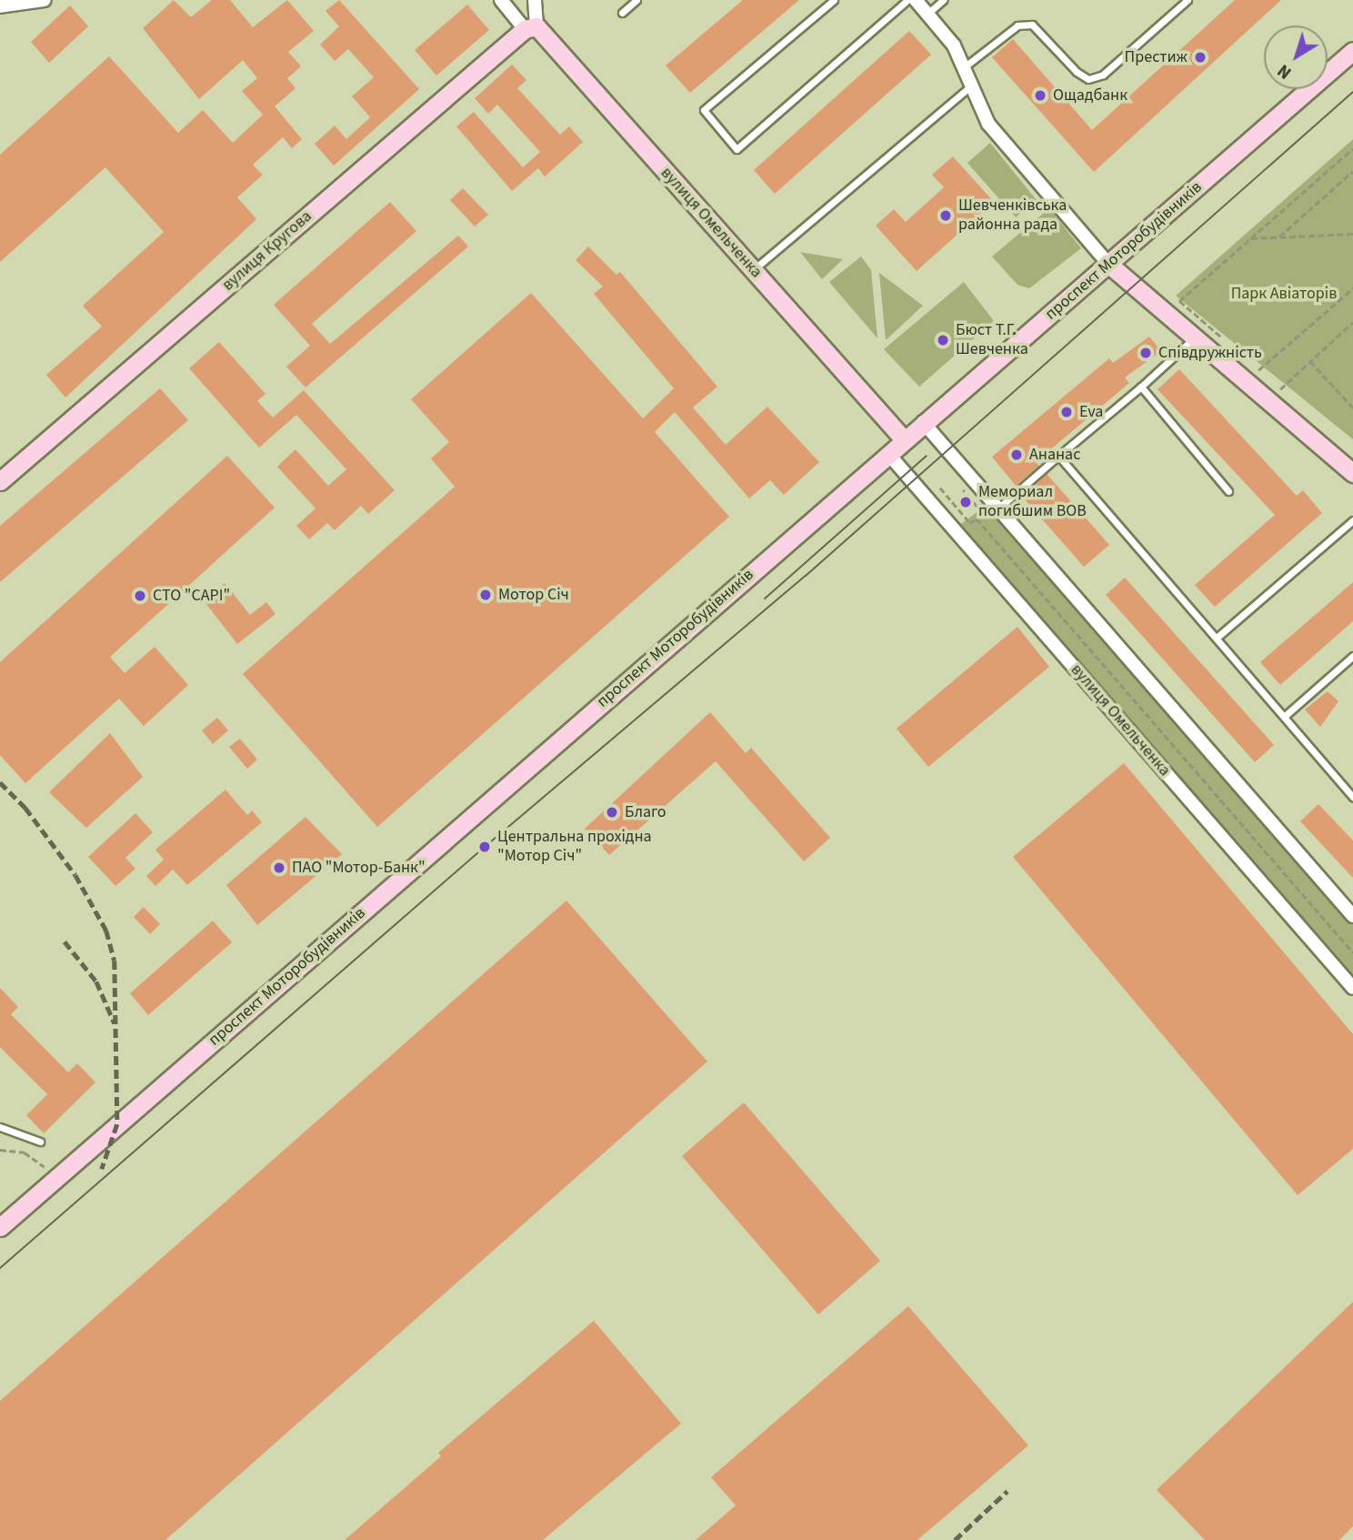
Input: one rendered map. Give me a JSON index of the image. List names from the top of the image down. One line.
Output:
{"streets":{"main road":["вулиця Омельченка","вулиця Кругова","проспект Моторобудівників"]},"crossings":[["вулиця Омельченка","вулиця Кругова"],["вулиця Омельченка","проспект Моторобудівників"]],"parks":["Парк Авіаторів"],"places":["Престиж","Ощадбанк","Шевченківська районна рада","Бюст Т.Г. Шевченка","Співдружність","Eva","Ананас","Мемориал погибшим ВОВ","Мотор Січ","СТО \"CAPI\"","Благо","Центральна прохідна \"Мотор Січ\"","ПАО \"Мотор-Банк\""],"north":"bottom left"}
